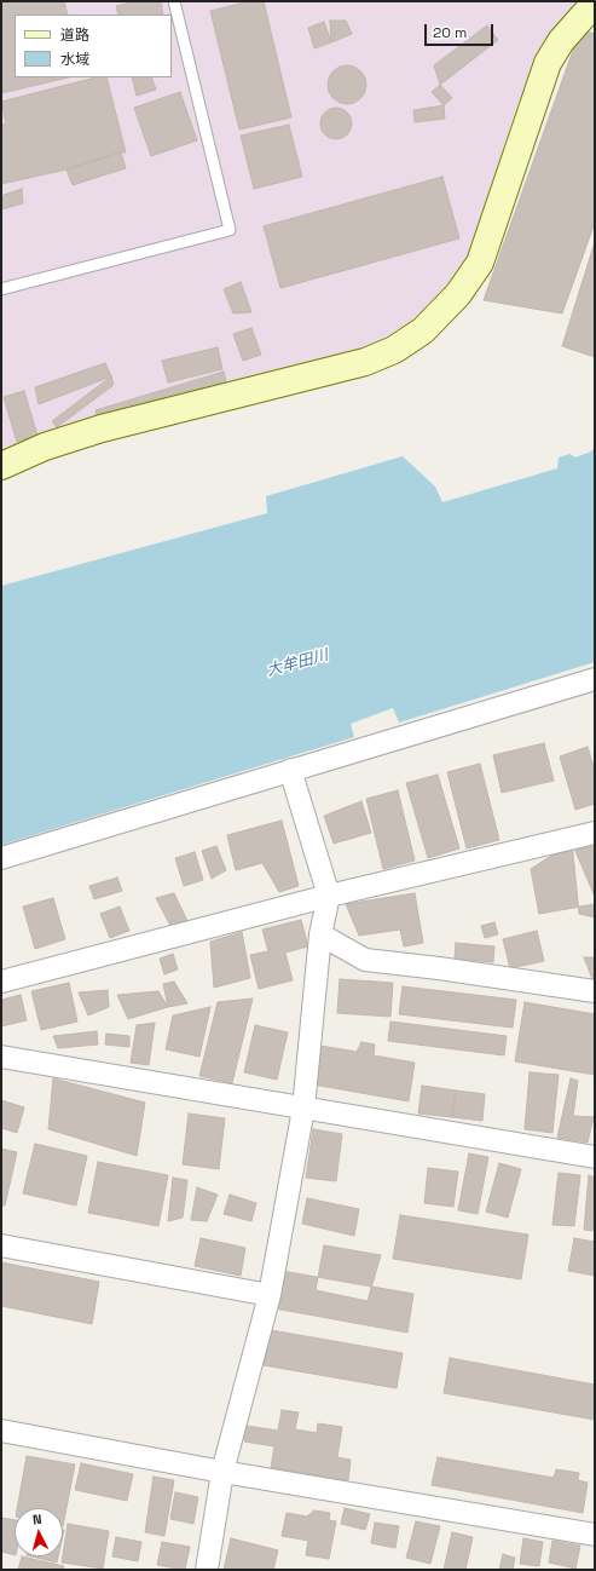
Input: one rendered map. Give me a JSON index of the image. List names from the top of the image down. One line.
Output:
{"water":["大牟田川"],"legend":["道路","水域"],"scale_bar":"20 m","north":"top"}
